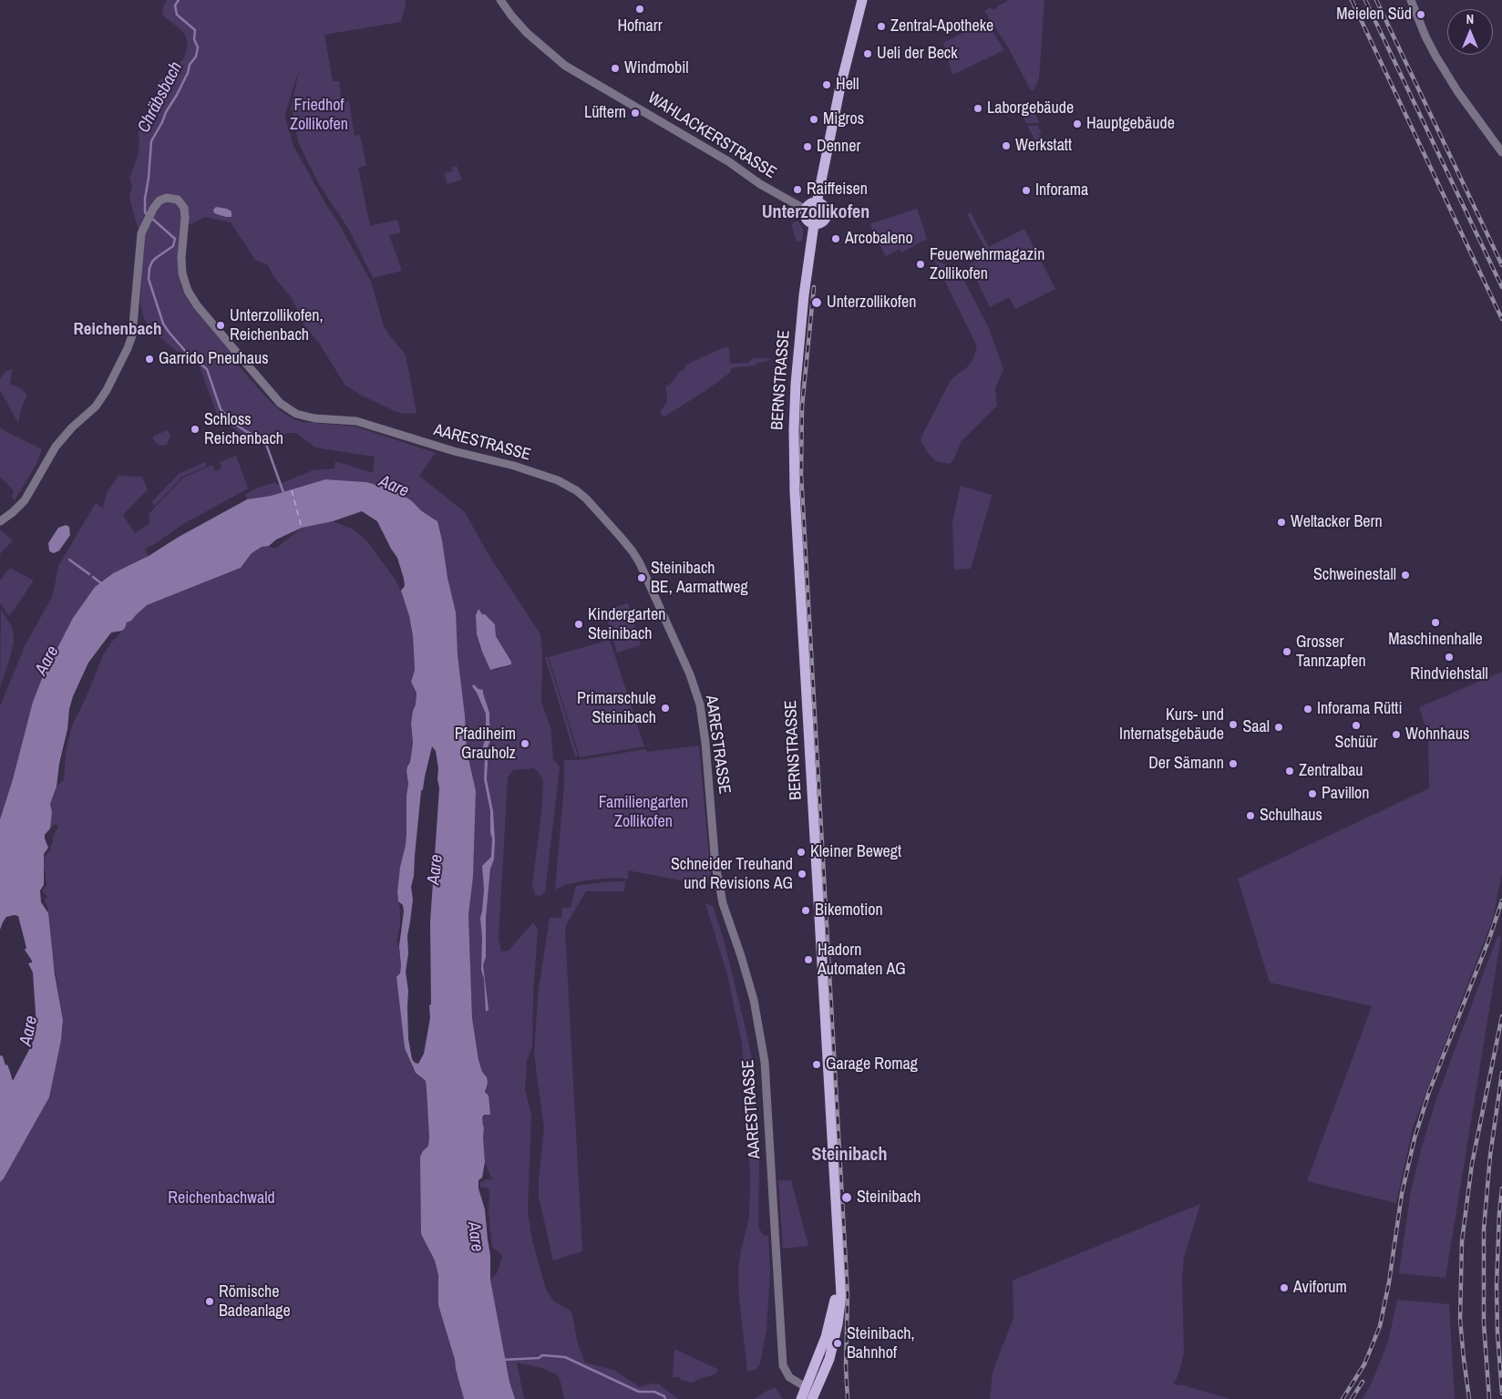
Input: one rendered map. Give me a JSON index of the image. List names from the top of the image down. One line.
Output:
{"streets":{"main road":["BERNSTRASSE"],"street":["WAHLACKERSTRASSE","AARESTRASSE"]},"crossings":[["WAHLACKERSTRASSE","BERNSTRASSE"],["BERNSTRASSE","AARESTRASSE"]],"districts":["Unterzollikofen","Reichenbach","Steinibach"],"water":["Chräbsbach","Aare"],"parks":["Friedhof Zollikofen","Familiengarten Zollikofen","Reichenbachwald"],"places":["Hofnarr","Meielen Süd","Zentral-Apotheke","Ueli der Beck","Windmobil","Hell","Laborgebäude","Lüftern","Migros","Hauptgebäude","Werkstatt","Denner","Raiffeisen","Inforama","Arcobaleno","Feuerwehrmagazin Zollikofen","Unterzollikofen","Unterzollikofen, Reichenbach","Garrido Pneuhaus","Schloss Reichenbach","Weltacker Bern","Schweinestall","Steinibach BE, Aarmattweg","Maschinenhalle","Kindergarten Steinibach","Grosser Tannzapfen","Rindviehstall","Primarschule Steinibach","Inforama Rütti","Kurs- und Internatsgebäude","Schüür","Saal","Wohnhaus","Pfadiheim Grauholz","Der Sämann","Zentralbau","Pavillon","Schulhaus","Kleiner Bewegt","Schneider Treuhand und Revisions AG","Bikemotion","Hadorn Automaten AG","Garage Romag","Steinibach","Aviforum","Römische Badeanlage","Steinibach, Bahnhof"],"north":"top"}
